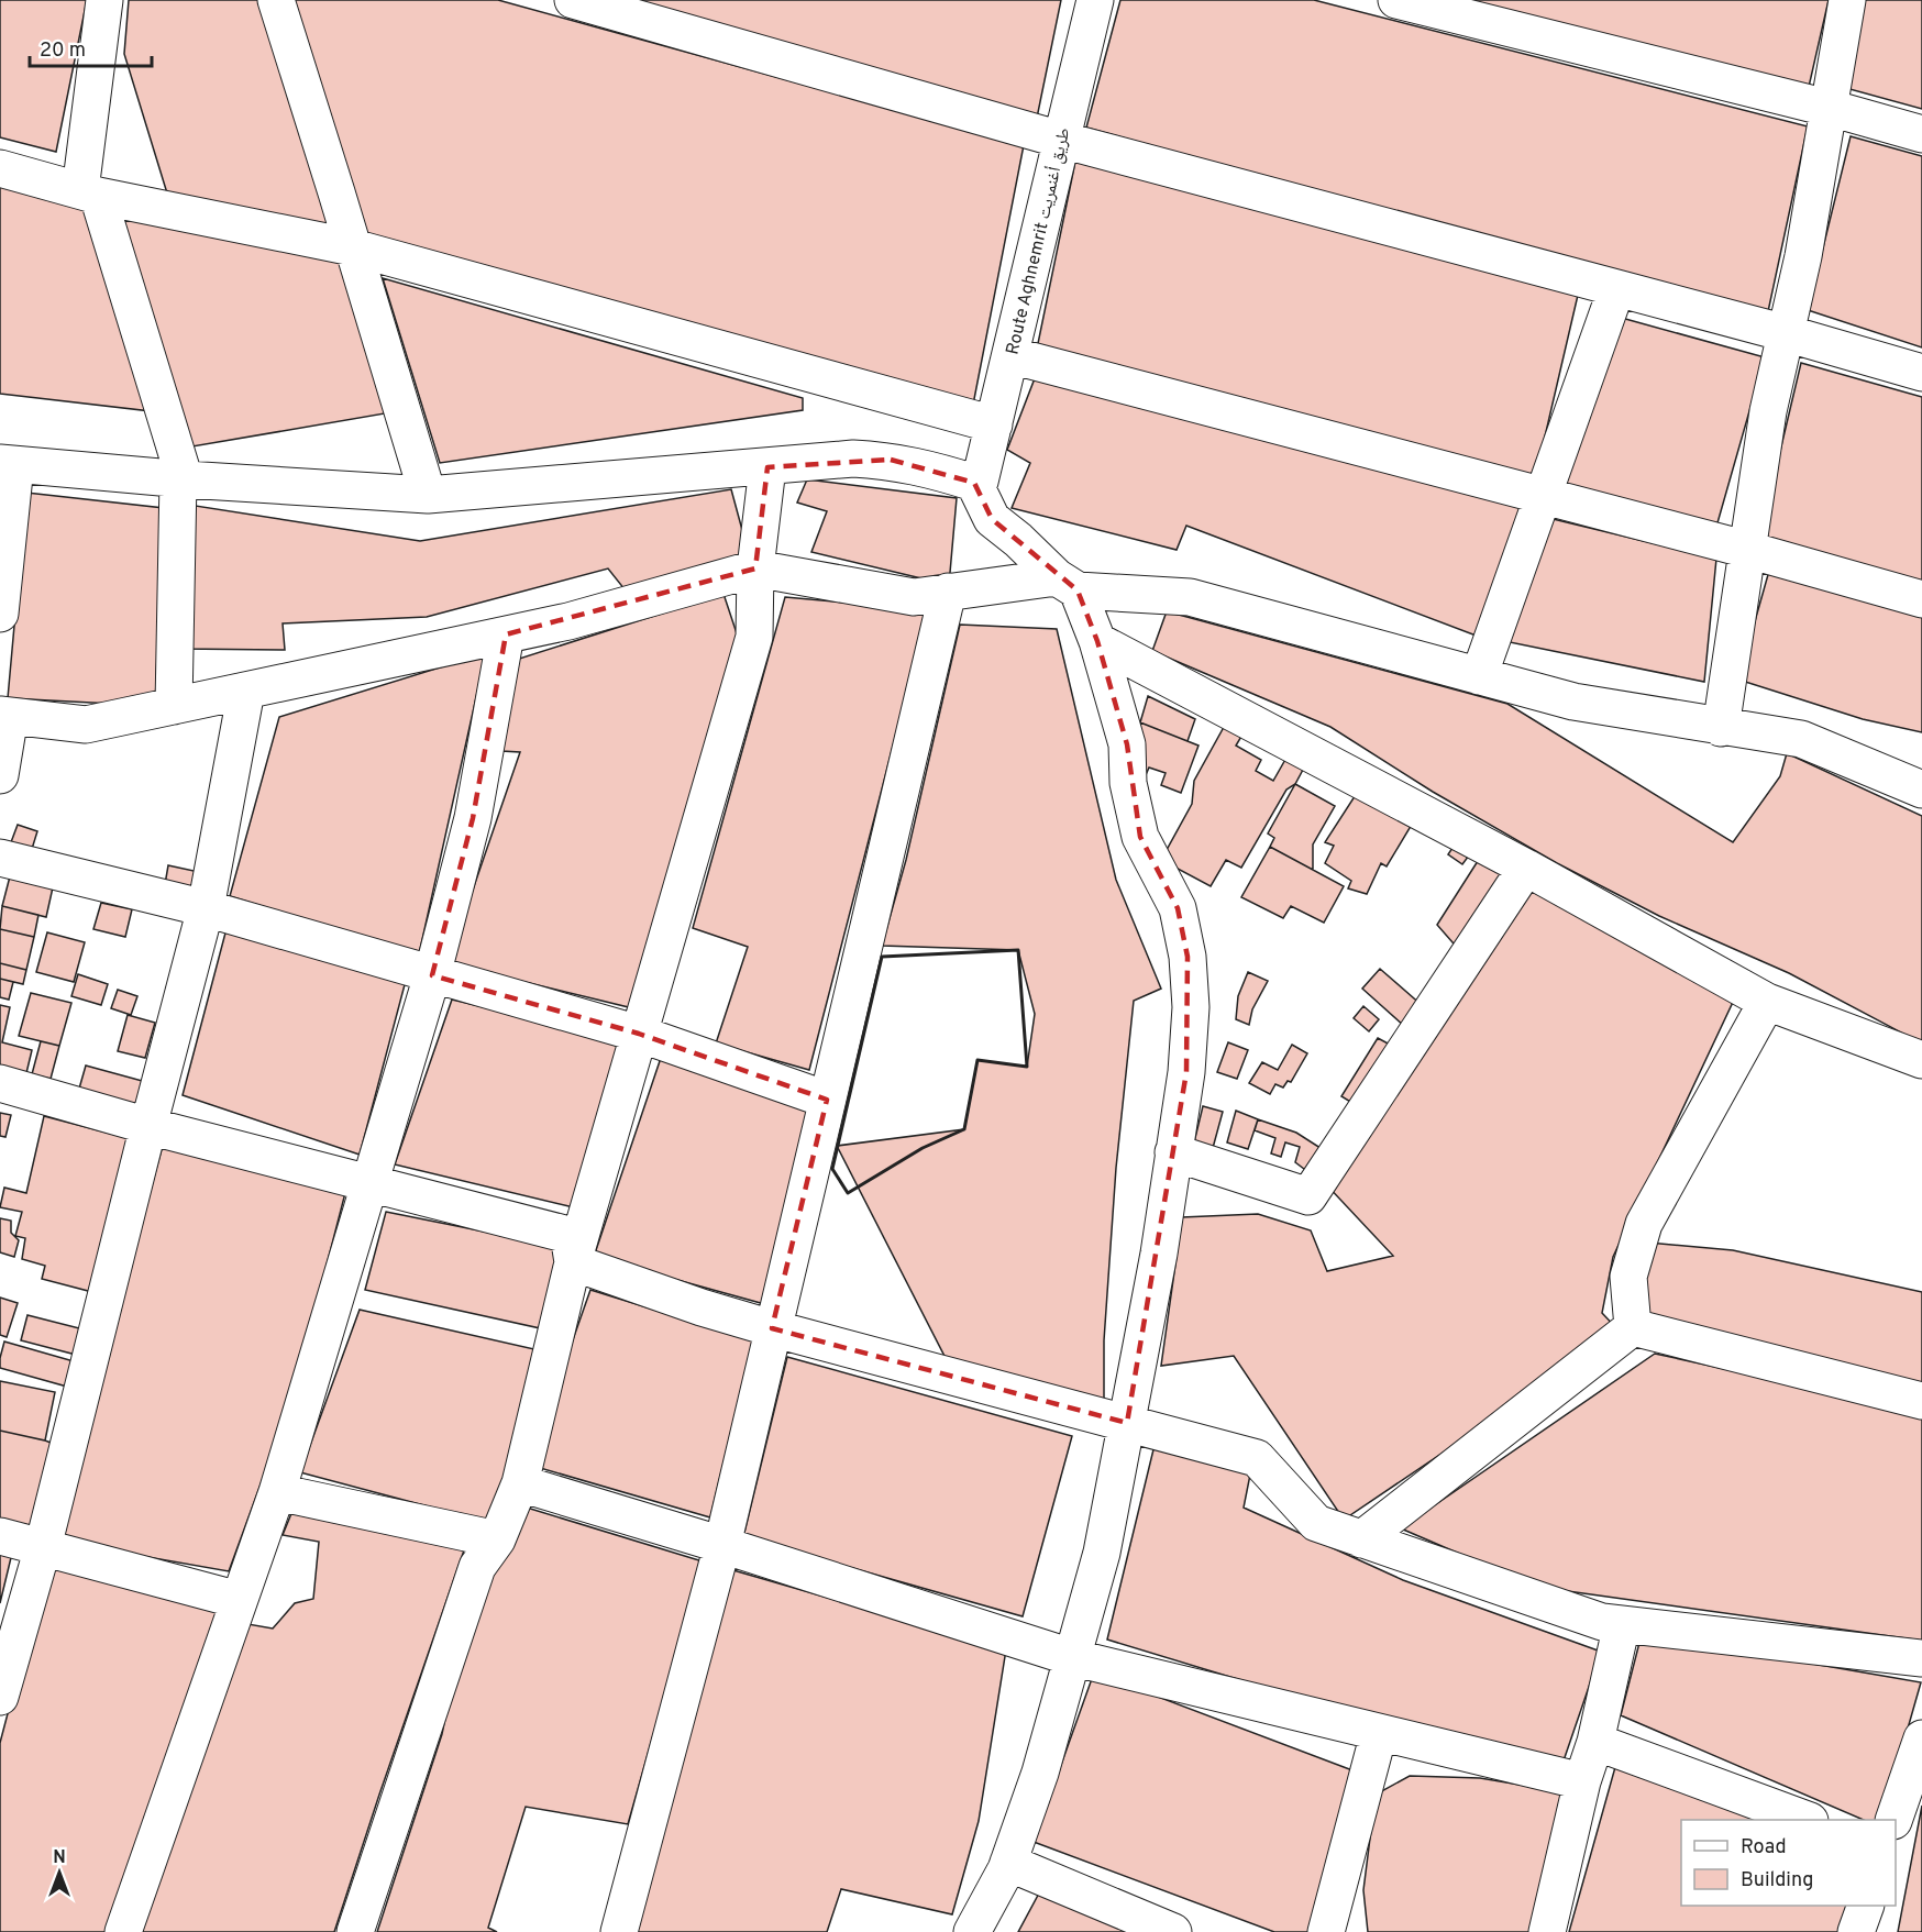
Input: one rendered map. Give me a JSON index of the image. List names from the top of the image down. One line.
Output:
{"streets":{"street":["Route Aghnemrit طريق أغنمريت"]},"legend":["Road","Building"],"scale_bar":"20 m","north":"top"}
